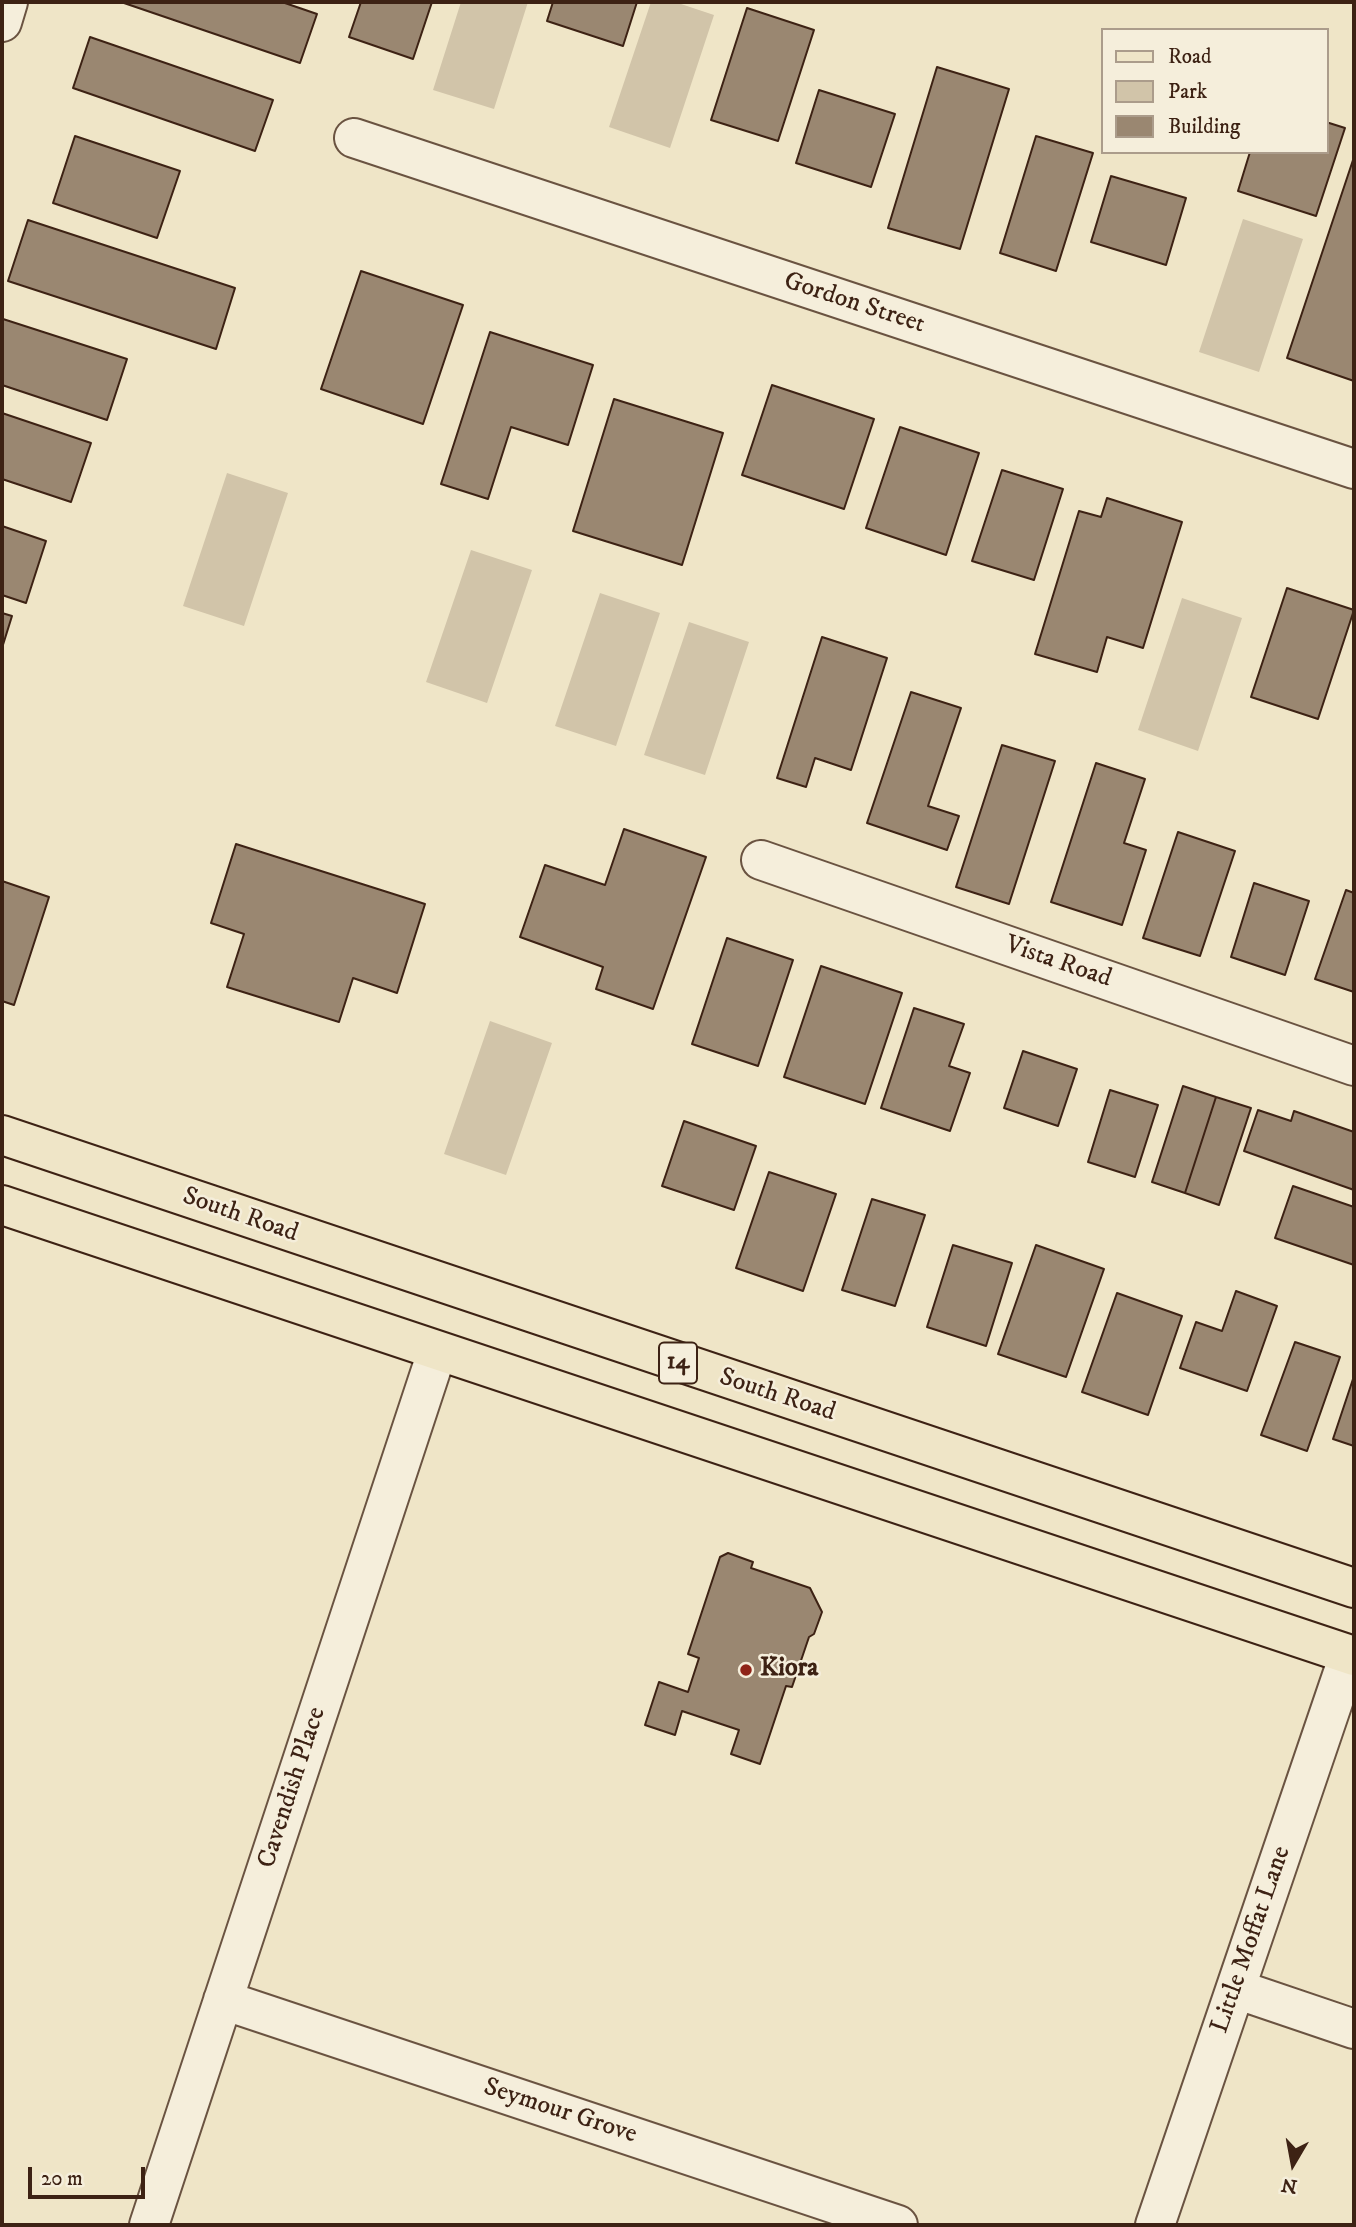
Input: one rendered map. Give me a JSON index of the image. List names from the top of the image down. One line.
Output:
{"streets":{"main road":["South Road","14"],"street":["Gordon Street","Vista Road","Cavendish Place","Little Moffat Lane","Seymour Grove"]},"crossings":[["Cavendish Place","Seymour Grove"]],"places":["Kiora"],"legend":["Road","Park","Building"],"scale_bar":"20 m","north":"bottom"}
